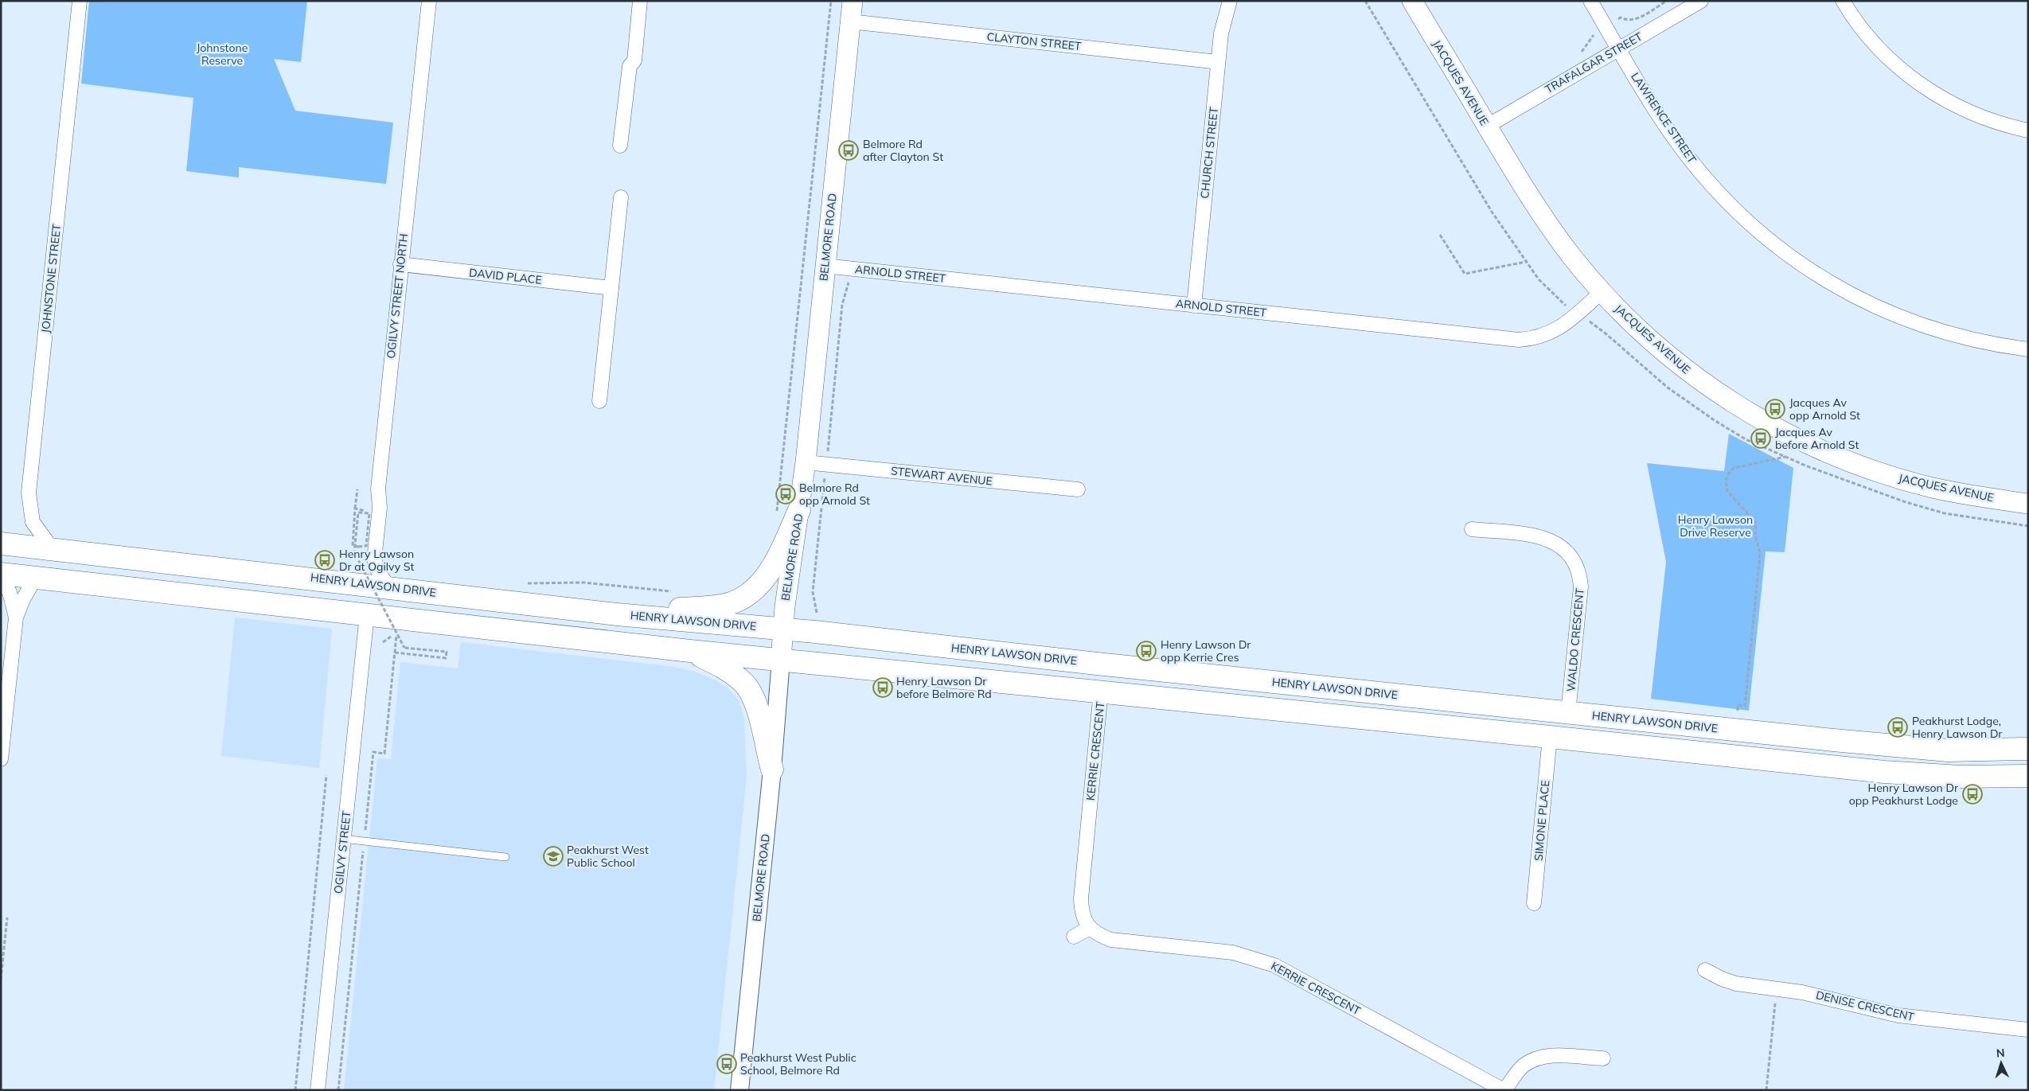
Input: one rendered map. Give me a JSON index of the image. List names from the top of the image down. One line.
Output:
{"streets":{"main road":["JACQUES AVENUE","BELMORE ROAD","HENRY LAWSON DRIVE"],"street":["CLAYTON STREET","TRAFALGAR STREET","LAWRENCE STREET","CHURCH STREET","ARNOLD STREET","DAVID PLACE","JOHNSTONE STREET","OGILVY STREET NORTH","STEWART AVENUE","WALDO CRESCENT","KERRIE CRESCENT","SIMONE PLACE","OGILVY STREET","DENISE CRESCENT"]},"crossings":[["CLAYTON STREET","CHURCH STREET"],["CLAYTON STREET","BELMORE ROAD"],["TRAFALGAR STREET","JACQUES AVENUE"],["TRAFALGAR STREET","LAWRENCE STREET"],["JACQUES AVENUE","ARNOLD STREET"],["CHURCH STREET","ARNOLD STREET"],["BELMORE ROAD","ARNOLD STREET"],["BELMORE ROAD","STEWART AVENUE"],["BELMORE ROAD","HENRY LAWSON DRIVE"],["DAVID PLACE","OGILVY STREET NORTH"],["JOHNSTONE STREET","HENRY LAWSON DRIVE"],["OGILVY STREET NORTH","HENRY LAWSON DRIVE"],["HENRY LAWSON DRIVE","WALDO CRESCENT"]],"parks":["Johnstone Reserve","Henry Lawson Drive Reserve"],"places":{"bus stop":["Belmore Rd after Clayton St","Jacques Av opp Arnold St","Jacques Av before Arnold St","Belmore Rd opp Arnold St","Henry Lawson Dr at Ogilvy St","Henry Lawson Dr opp Kerrie Cres","Henry Lawson Dr before Belmore Rd","Peakhurst Lodge, Henry Lawson Dr","Henry Lawson Dr opp Peakhurst Lodge","Peakhurst West Public School, Belmore Rd"],"school or university":["Peakhurst West Public School"]},"north":"top"}
